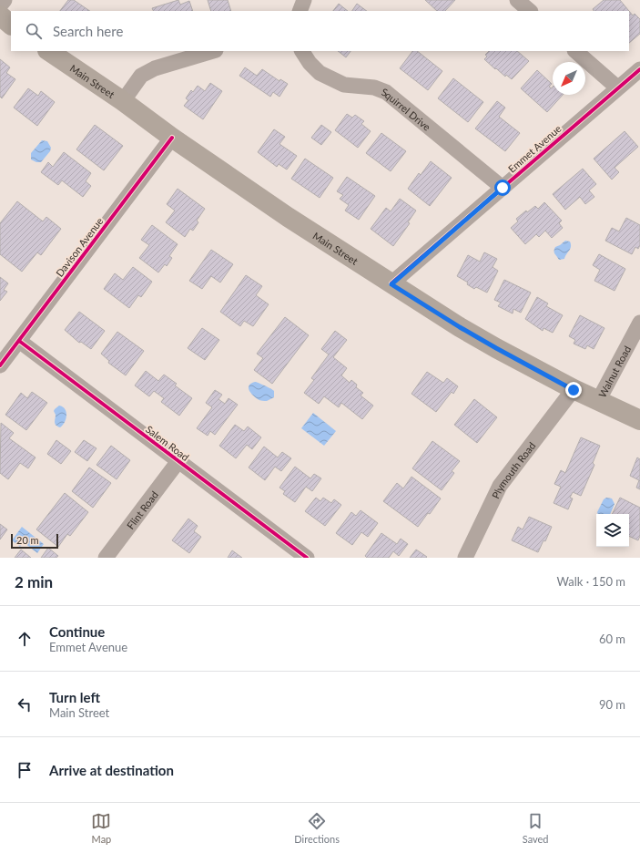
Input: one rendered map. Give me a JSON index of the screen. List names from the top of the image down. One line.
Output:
{"streets":{"main road":["Main Street"],"street":["Squirrel Drive","Emmet Avenue","Davison Avenue","Walnut Road","Salem Road","Plymouth Road","Flint Road"]},"crossings":[["Main Street","Emmet Avenue"],["Main Street","Davison Avenue"],["Main Street","Walnut Road"],["Main Street","Plymouth Road"],["Squirrel Drive","Emmet Avenue"],["Davison Avenue","Salem Road"],["Salem Road","Flint Road"]],"scale_bar":"20 m","north":"bottom left","page":{"search":"Search here","scale":"20 m","heading":["2 min","Walk · 150 m"],"list":[["Continue","Emmet Avenue","60 m"],["Turn left","Main Street","90 m"],"Arrive at destination"],"nav":["Map","Directions","Saved"]}}
